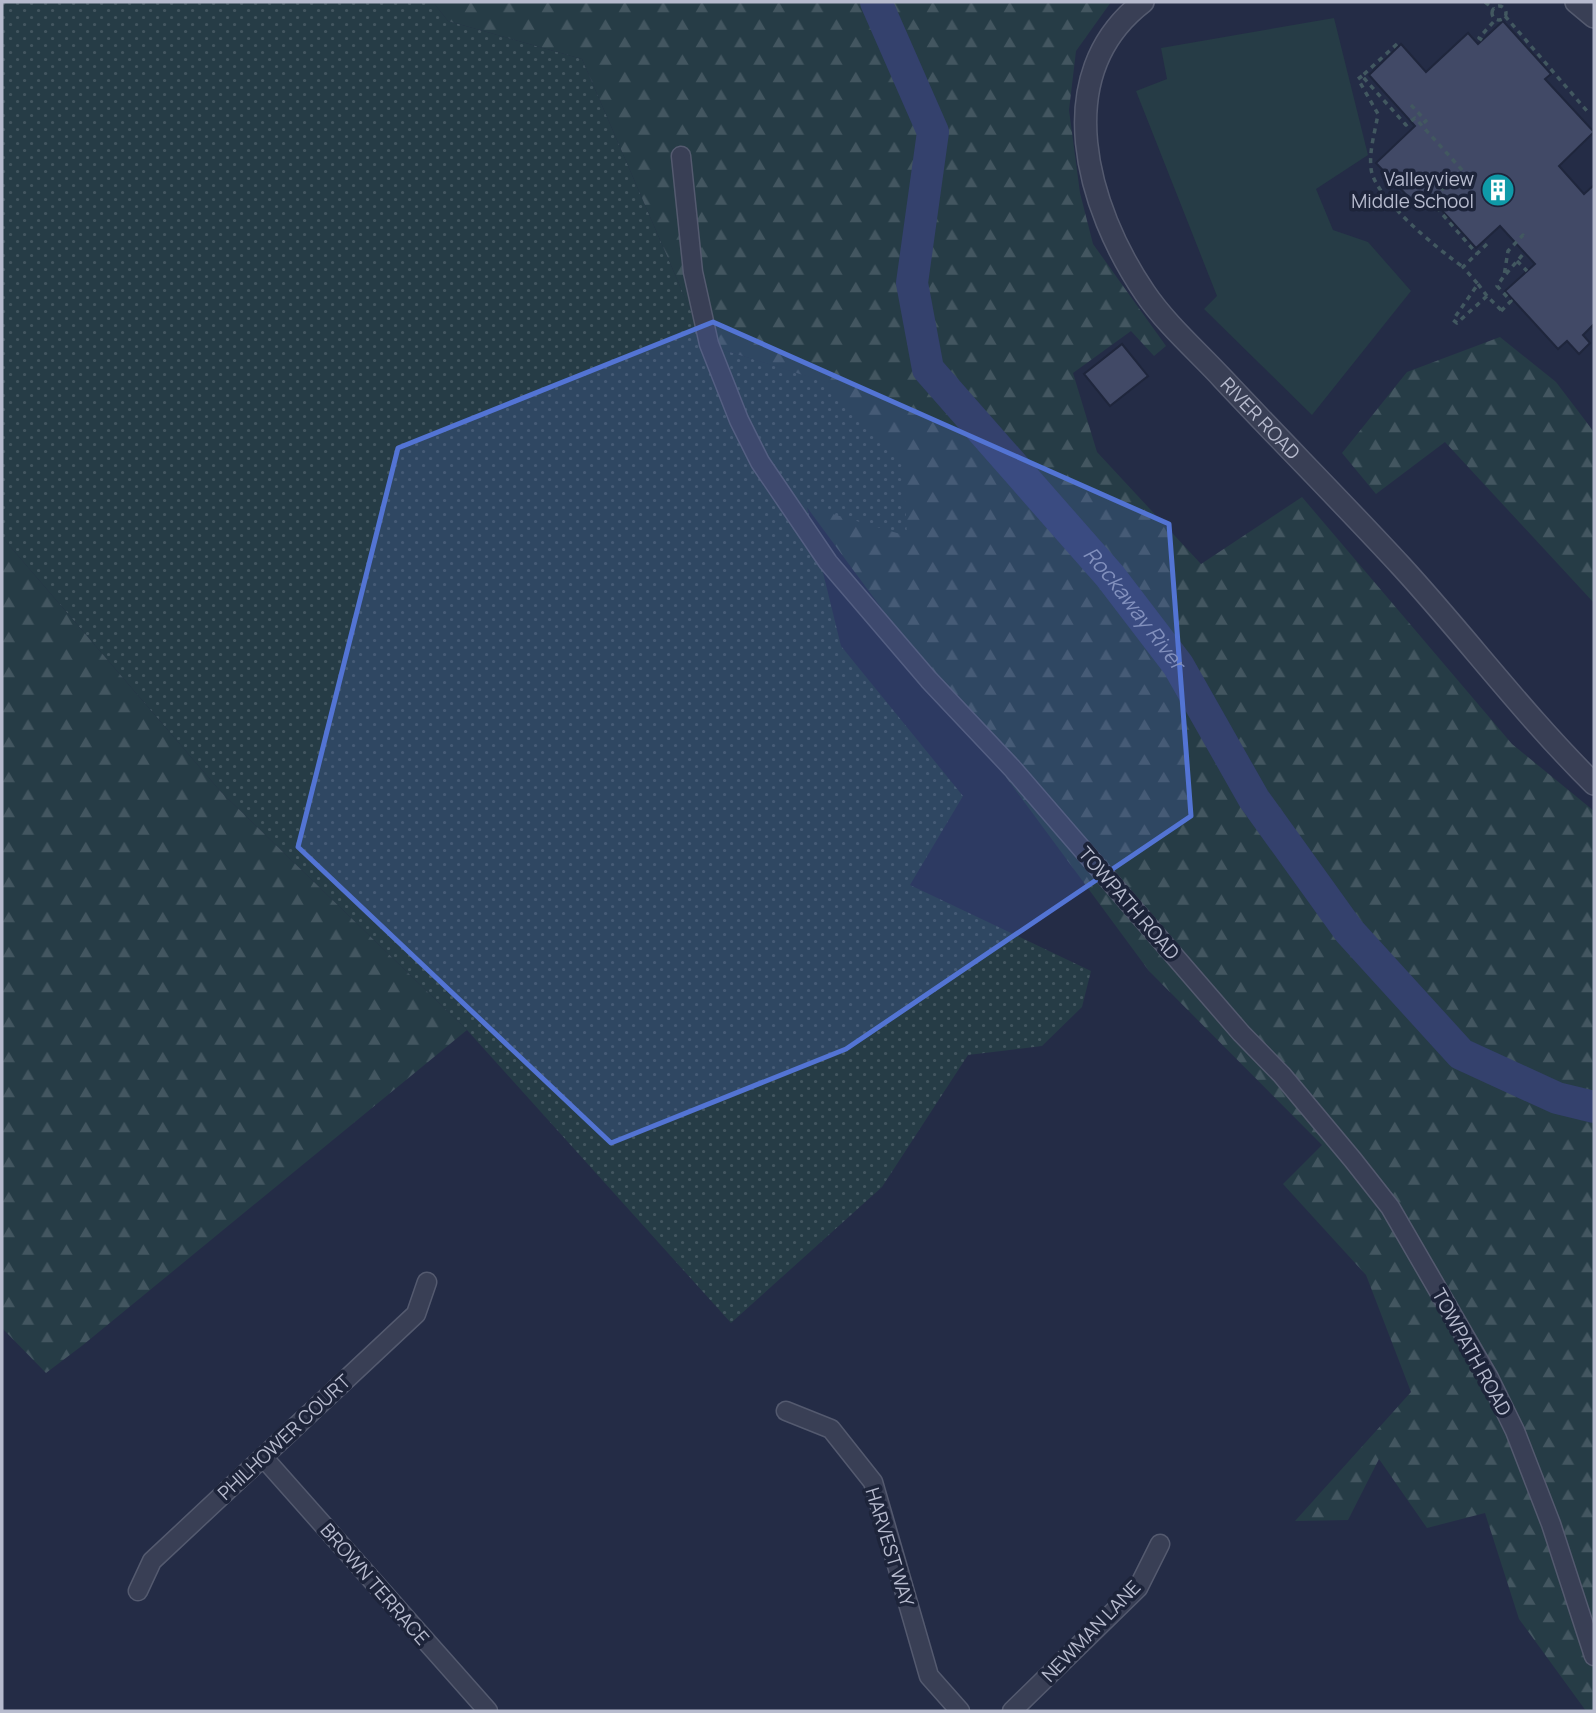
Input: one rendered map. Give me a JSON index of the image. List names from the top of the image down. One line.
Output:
{"streets":{"street":["RIVER ROAD","TOWPATH ROAD","PHILHOWER COURT","HARVEST WAY","BROWN TERRACE","NEWMAN LANE"]},"crossings":[["PHILHOWER COURT","BROWN TERRACE"]],"water":["Rockaway River"],"places":{"building":["Valleyview Middle School"]}}
